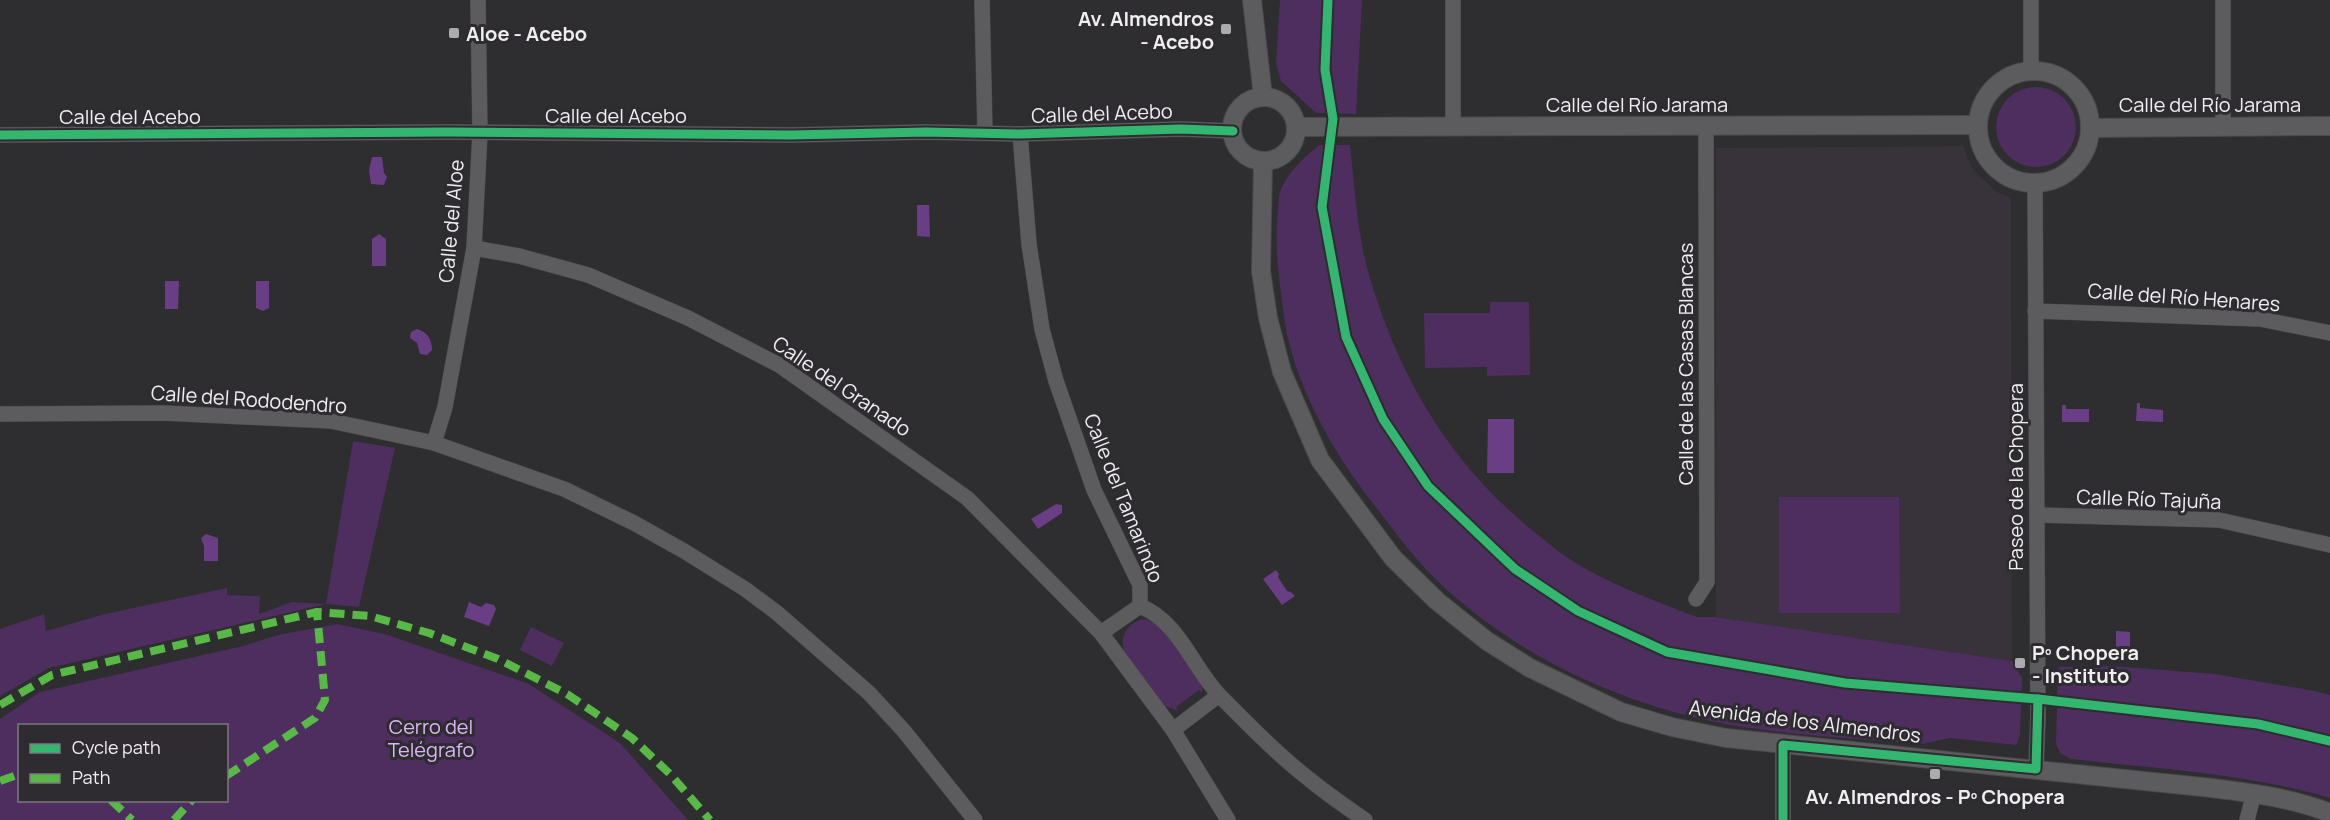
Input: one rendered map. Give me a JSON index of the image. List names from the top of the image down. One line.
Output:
{"streets":{"street":["Calle del Río Jarama","Calle del Acebo","Calle del Aloe","Calle del Río Henares","Calle de las Casas Blancas","Calle del Granado","Calle del Rododendro","Paseo de la Chopera","Calle del Tamarindo","Calle Río Tajuña","Avenida de los Almendros"]},"crossings":[["Calle del Río Jarama","Calle del Acebo"],["Calle del Río Jarama","Calle de las Casas Blancas"],["Calle del Río Jarama","Paseo de la Chopera"],["Calle del Río Jarama","Avenida de los Almendros"],["Calle del Acebo","Calle del Aloe"],["Calle del Acebo","Calle del Tamarindo"],["Calle del Acebo","Avenida de los Almendros"],["Calle del Aloe","Calle del Granado"],["Calle del Aloe","Calle del Rododendro"],["Calle del Río Henares","Paseo de la Chopera"],["Paseo de la Chopera","Calle Río Tajuña"],["Paseo de la Chopera","Avenida de los Almendros"]],"parks":["Cerro del Telégrafo"],"places":{"transit":["Av. Almendros - Acebo","Aloe - Acebo","Pº Chopera - Instituto","Av. Almendros - Pº Chopera"]},"legend":["Cycle path","Path"]}
